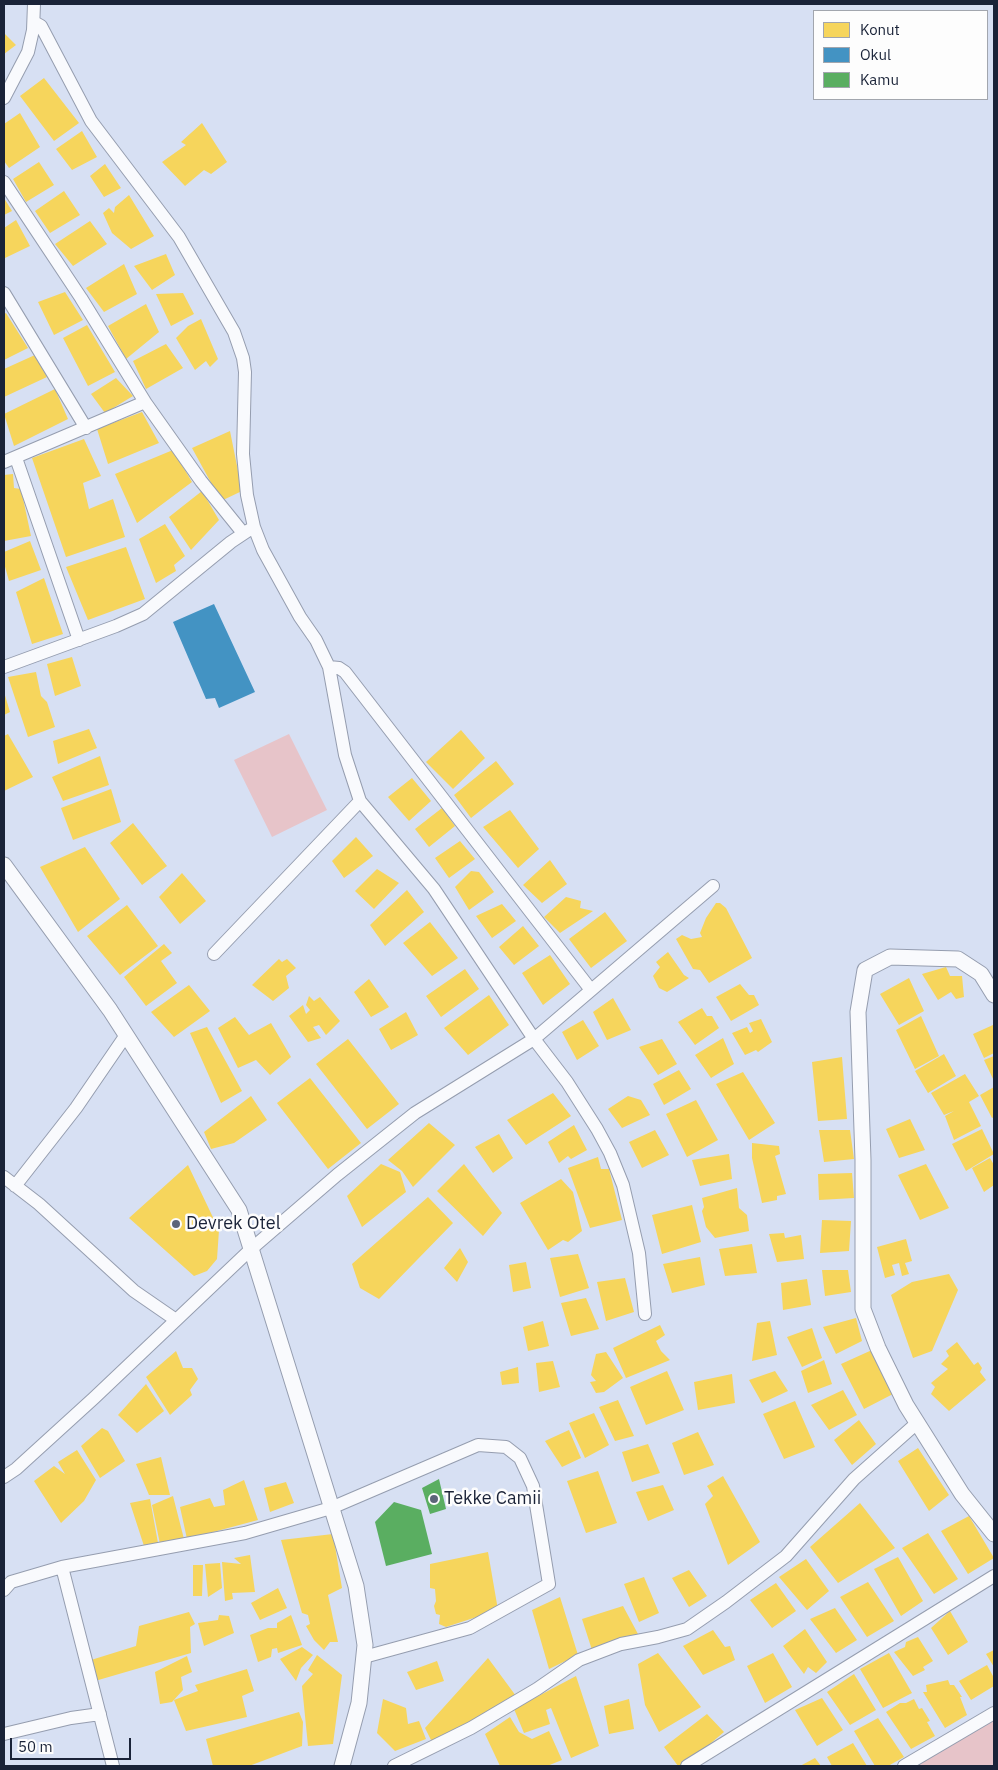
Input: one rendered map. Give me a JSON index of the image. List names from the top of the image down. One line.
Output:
{"places":["Devrek Otel","Tekke Camii"],"legend":["Konut","Okul","Kamu"],"scale_bar":"50 m"}
